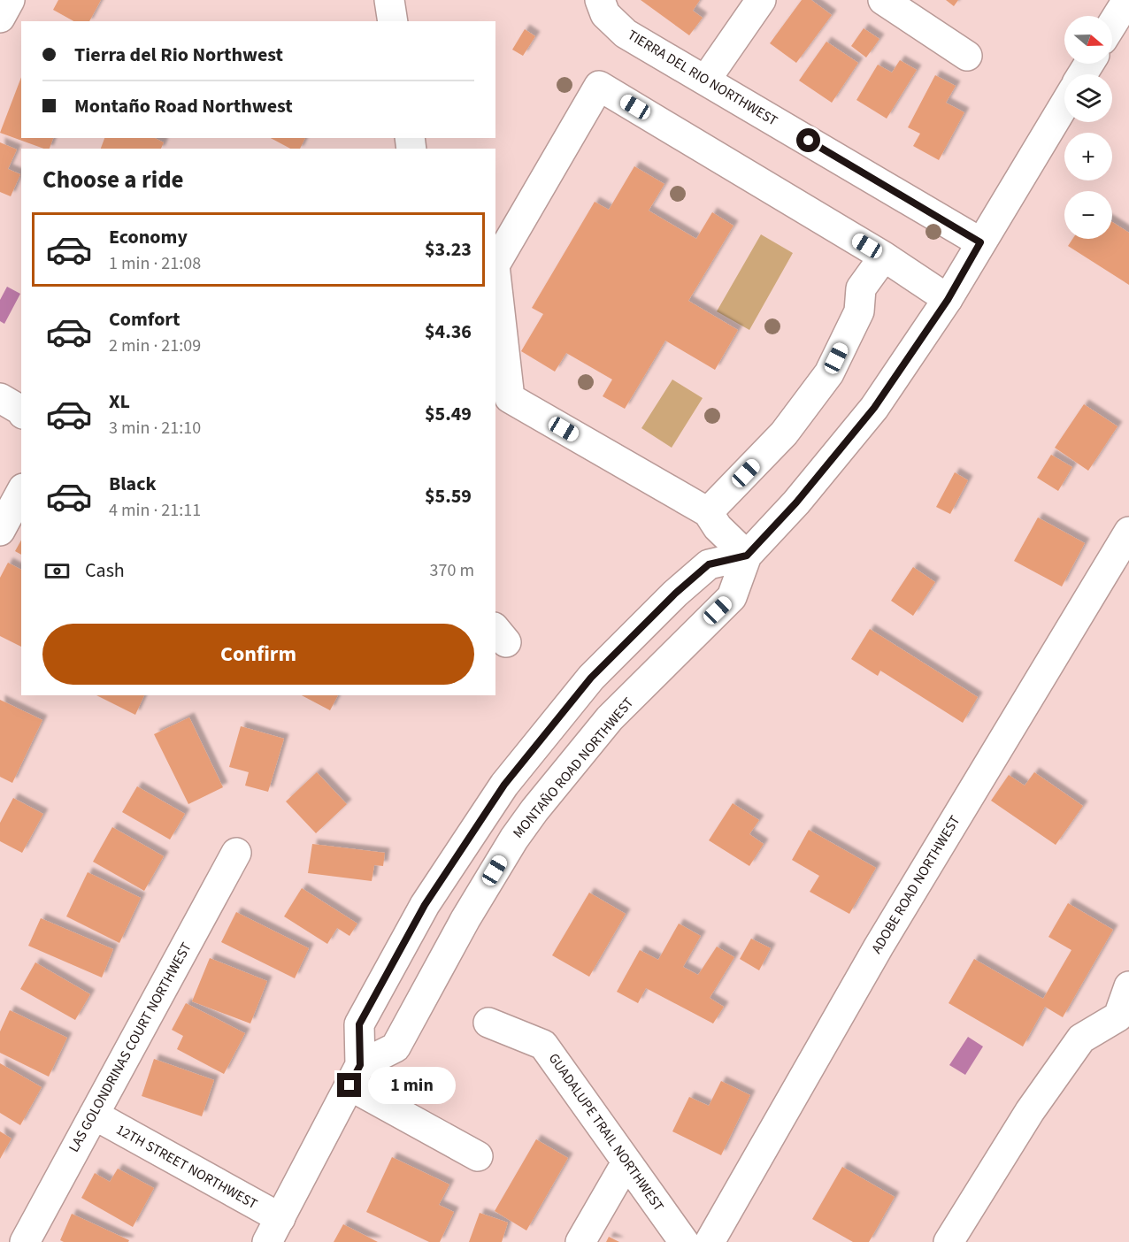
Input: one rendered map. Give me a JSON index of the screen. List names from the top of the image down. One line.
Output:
{"streets":{"street":["TIERRA DEL RIO NORTHWEST","MONTAÑO ROAD NORTHWEST","ADOBE ROAD NORTHWEST","LAS GOLONDRINAS COURT NORTHWEST","GUADALUPE TRAIL NORTHWEST","12TH STREET NORTHWEST"]},"crossings":[["TIERRA DEL RIO NORTHWEST","MONTAÑO ROAD NORTHWEST"],["LAS GOLONDRINAS COURT NORTHWEST","12TH STREET NORTHWEST"]],"north":"right","page":{"map_buttons":["+","−"],"banner":["Tierra del Rio Northwest","Montaño Road Northwest"],"heading":"Choose a ride","list":[{"name":"Economy","note":"1 min · 21:08","value":"$3.23"},{"name":"Comfort","note":"2 min · 21:09","value":"$4.36"},{"name":"XL","note":"3 min · 21:10","value":"$5.49"},{"name":"Black","note":"4 min · 21:11","value":"$5.59"}],"pay":["Cash","370 m"],"buttons":"Confirm","bubble":"1 min"}}
